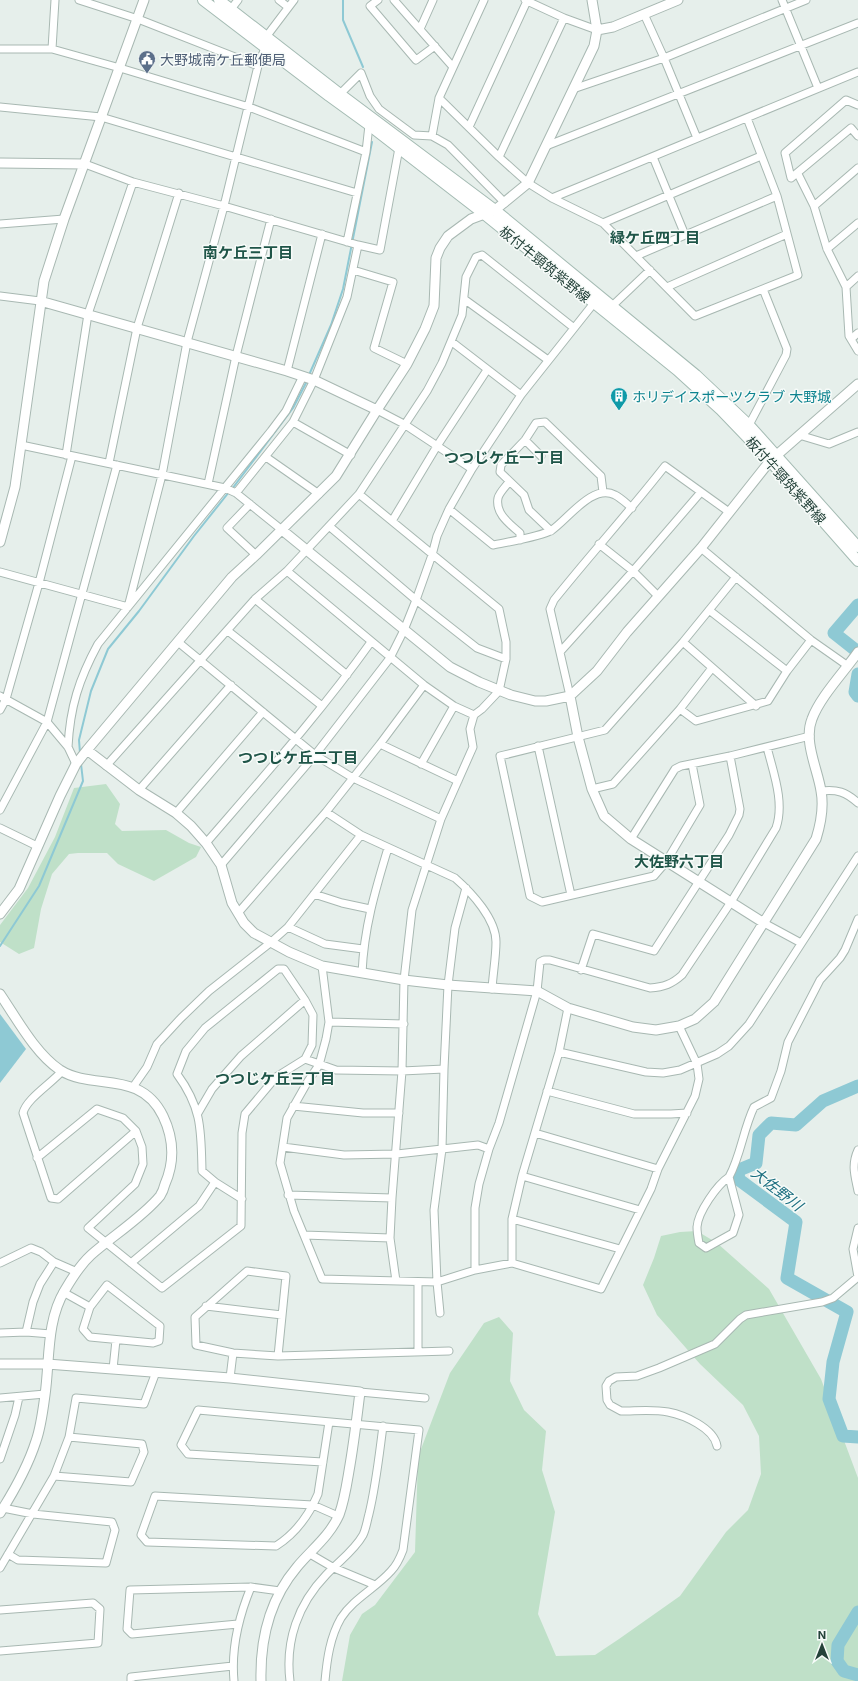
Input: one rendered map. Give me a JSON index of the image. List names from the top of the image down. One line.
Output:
{"streets":{"main road":["板付牛頸筑紫野線"]},"districts":["緑ケ丘四丁目","南ケ丘三丁目","つつじケ丘一丁目","つつじケ丘二丁目","大佐野六丁目","つつじケ丘三丁目"],"water":["大佐野川"],"places":{"public building":["大野城南ケ丘郵便局"],"building":["ホリデイスポーツクラブ 大野城"]},"north":"top"}
